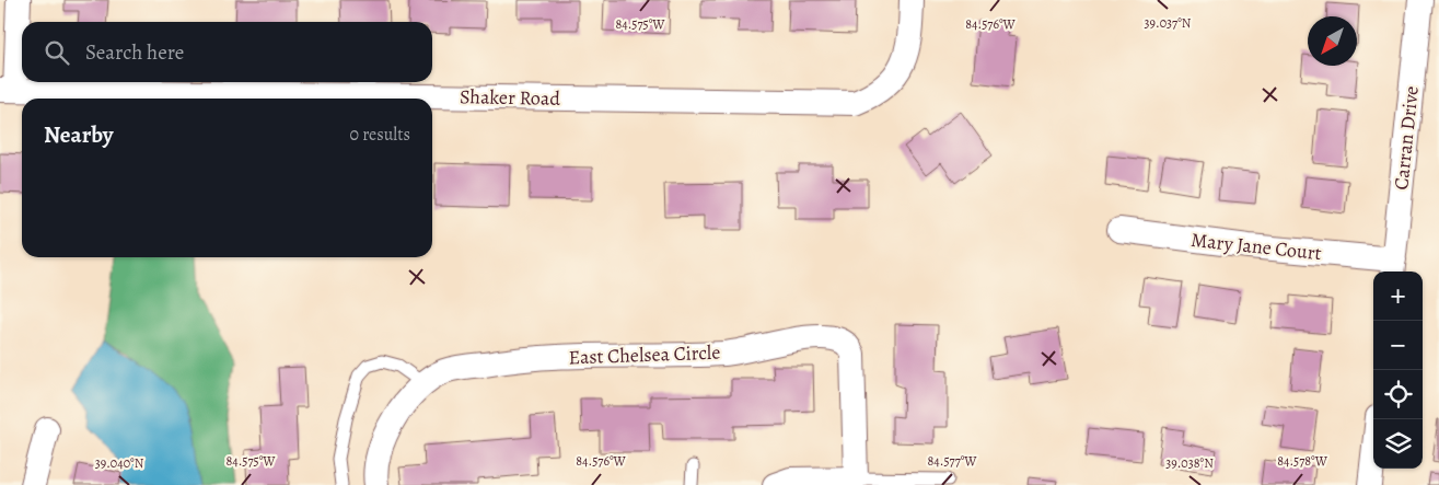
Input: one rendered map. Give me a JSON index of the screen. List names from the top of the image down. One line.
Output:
{"streets":{"street":["Shaker Road","Carran Drive","Mary Jane Court","East Chelsea Circle"]},"crossings":[["Carran Drive","Mary Jane Court"]],"north":"bottom left","page":{"search":"Search here","heading":["Nearby","0 results"],"map_buttons":["+","−"]},"coordinates":["39.037°N","84.575°W","84.576°W","84.577°W","84.578°W","39.040°N","39.038°N"]}
